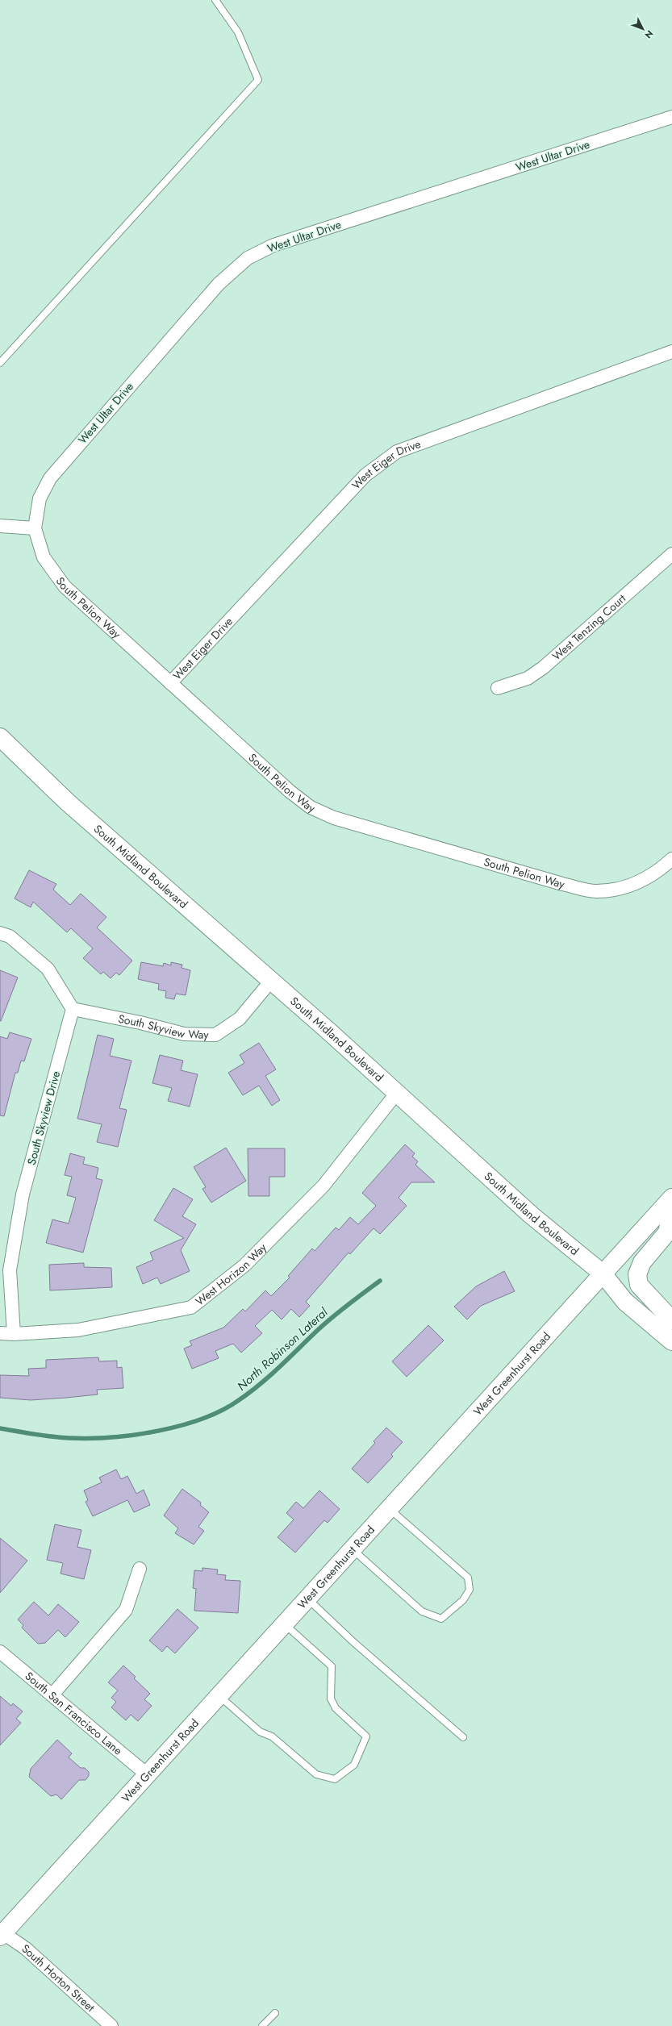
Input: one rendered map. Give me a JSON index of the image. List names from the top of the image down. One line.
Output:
{"streets":{"main road":["South Midland Boulevard","West Greenhurst Road"],"street":["West Ultar Drive","West Eiger Drive","South Pelion Way","West Tenzing Court","South Skyview Way","South Skyview Drive","West Horizon Way","South San Francisco Lane","South Horton Street"]},"crossings":[["West Ultar Drive","South Pelion Way"],["West Eiger Drive","South Pelion Way"],["South Midland Boulevard","South Skyview Way"],["South Midland Boulevard","West Horizon Way"],["South Midland Boulevard","West Greenhurst Road"],["South Skyview Way","South Skyview Drive"],["South Skyview Drive","West Horizon Way"],["West Greenhurst Road","South San Francisco Lane"],["West Greenhurst Road","South Horton Street"]],"water":["North Robinson Lateral"],"north":"bottom right"}
